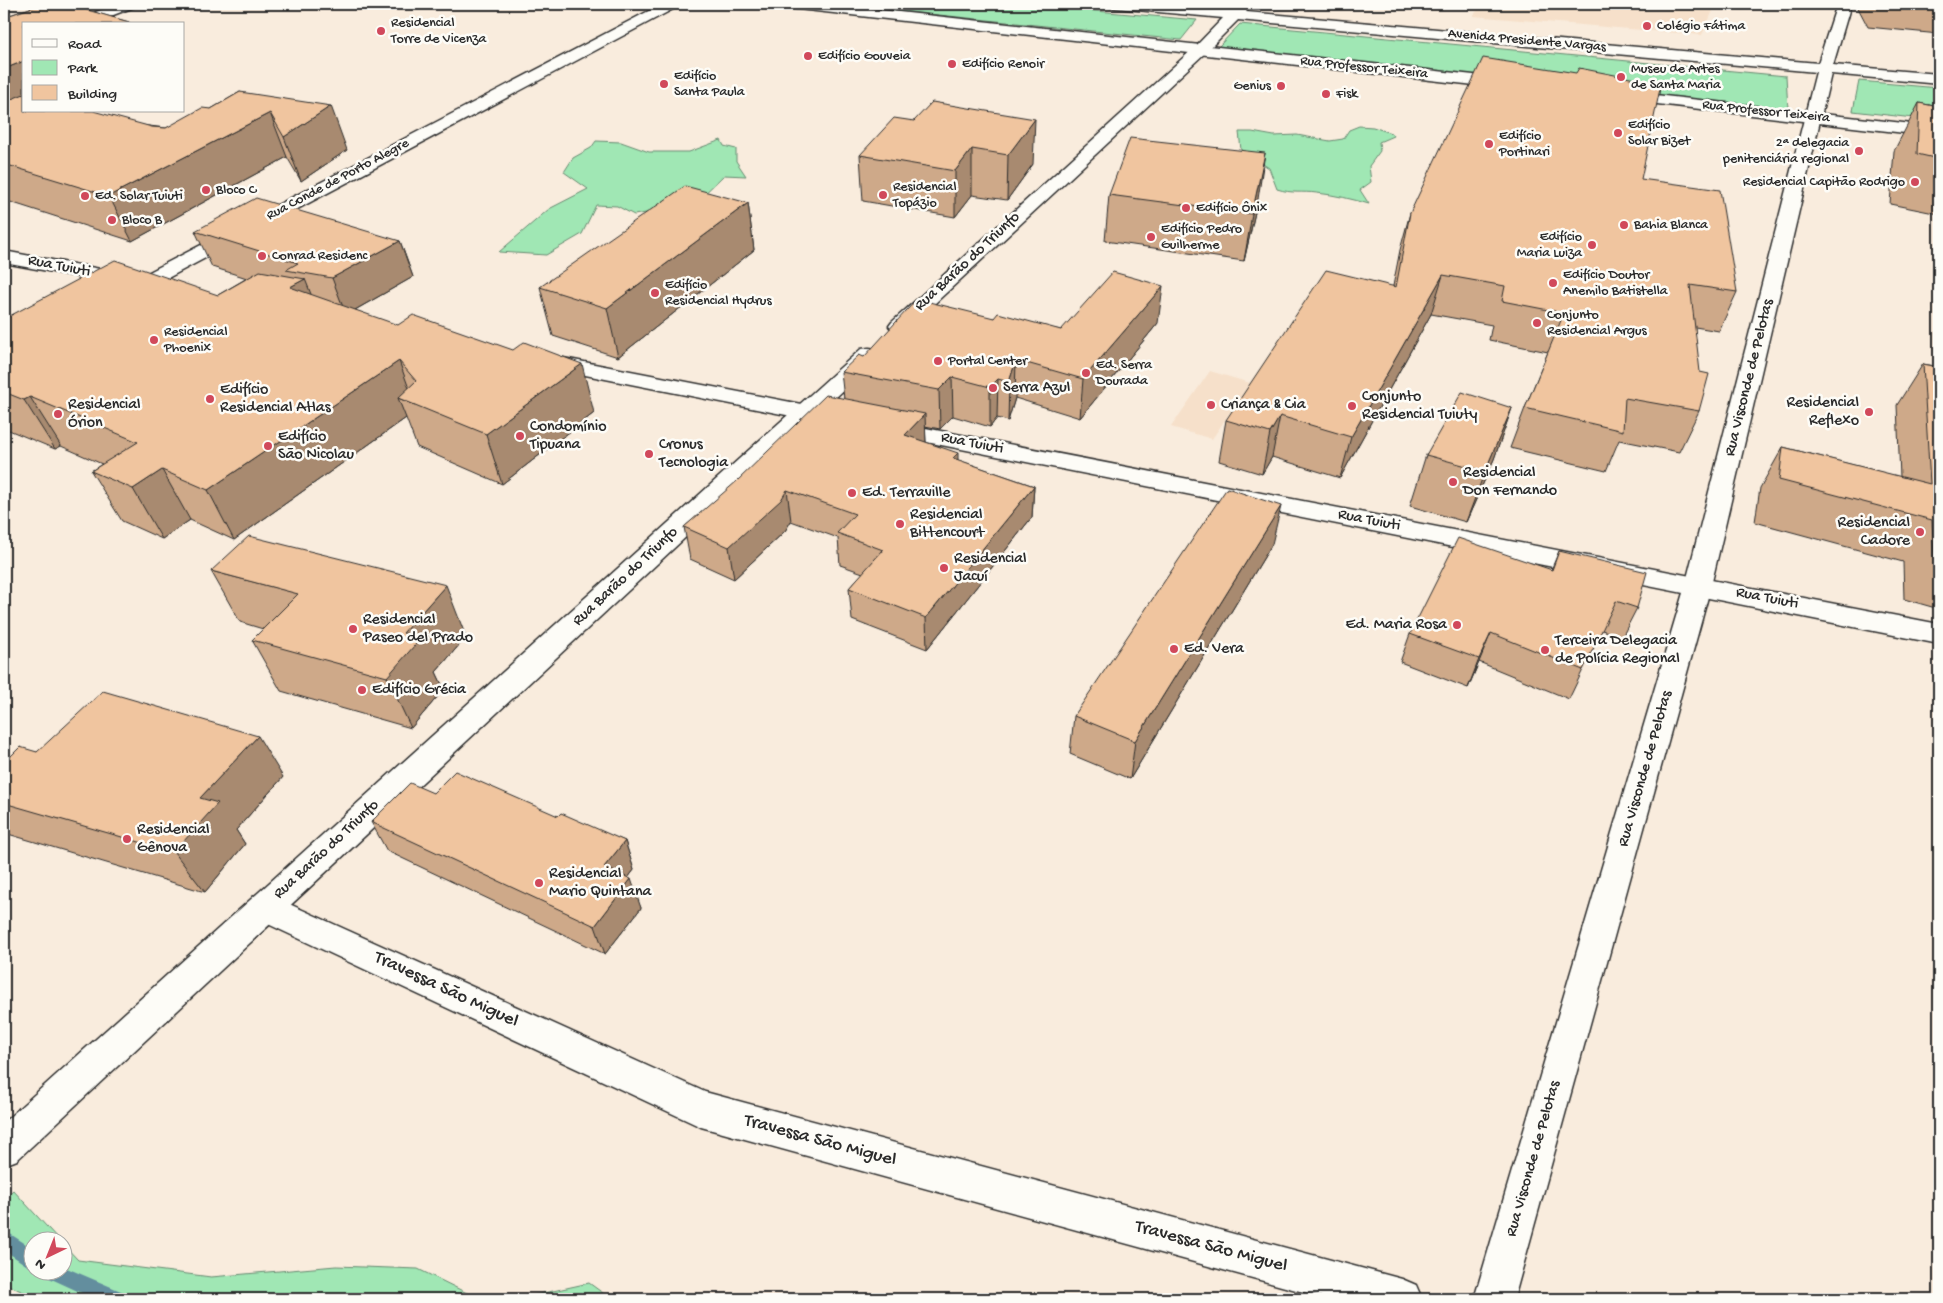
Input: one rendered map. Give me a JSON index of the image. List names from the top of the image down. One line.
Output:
{"streets":{"street":["Avenida Presidente Vargas","Rua Professor Teixeira","Rua Conde de Porto Alegre","Rua Barão do Triunfo","Rua Tuiuti","Rua Visconde de Pelotas","Travessa São Miguel"]},"crossings":[["Avenida Presidente Vargas","Rua Barão do Triunfo"],["Avenida Presidente Vargas","Rua Visconde de Pelotas"],["Rua Professor Teixeira","Rua Barão do Triunfo"],["Rua Professor Teixeira","Rua Visconde de Pelotas"],["Rua Conde de Porto Alegre","Rua Tuiuti"],["Rua Barão do Triunfo","Rua Tuiuti"],["Rua Barão do Triunfo","Travessa São Miguel"],["Rua Tuiuti","Rua Visconde de Pelotas"]],"places":["Colégio Fátima","Residencial Torre de Vicenza","Edifício Gouveia","Edifício Renoir","Museu de Artes de Santa Maria","Edifício Santa Paula","Genius","Fisk","Edifício Solar Bizet","Edifício Portinari","2ª delegacia penitenciária regional","Residencial Capitão Rodrigo","Bloco C","Residencial Topázio","Ed. Solar Tuiuti","Edifício Ônix","Bloco B","Bahia Blanca","Edifício Pedro Guilherme","Edifício Maria Luiza","Conrad Residenc","Edifício Doutor Anemilo Batistella","Edifício Residencial Hydrus","Conjunto Residencial Argus","Residencial Phoenix","Portal Center","Ed. Serra Dourada","Serra Azul","Edifício Residencial Atlas","Criança & Cia","Conjunto Residencial Tuiuty","Residencial Reflexo","Residencial Órion","Condomínio Tipuana","Edifício São Nicolau","Cronus Tecnologia","Residencial Don Fernando","Ed. Terraville","Residencial Bittencourt","Residencial Cadore","Residencial Jacuí","Ed. Maria Rosa","Residencial Paseo del Prado","Ed. Vera","Terceira Delegacia de Polícia Regional","Edifício Grécia","Residencial Gênova","Residencial Mario Quintana"],"legend":["Road","Park","Building"],"north":"bottom left"}
